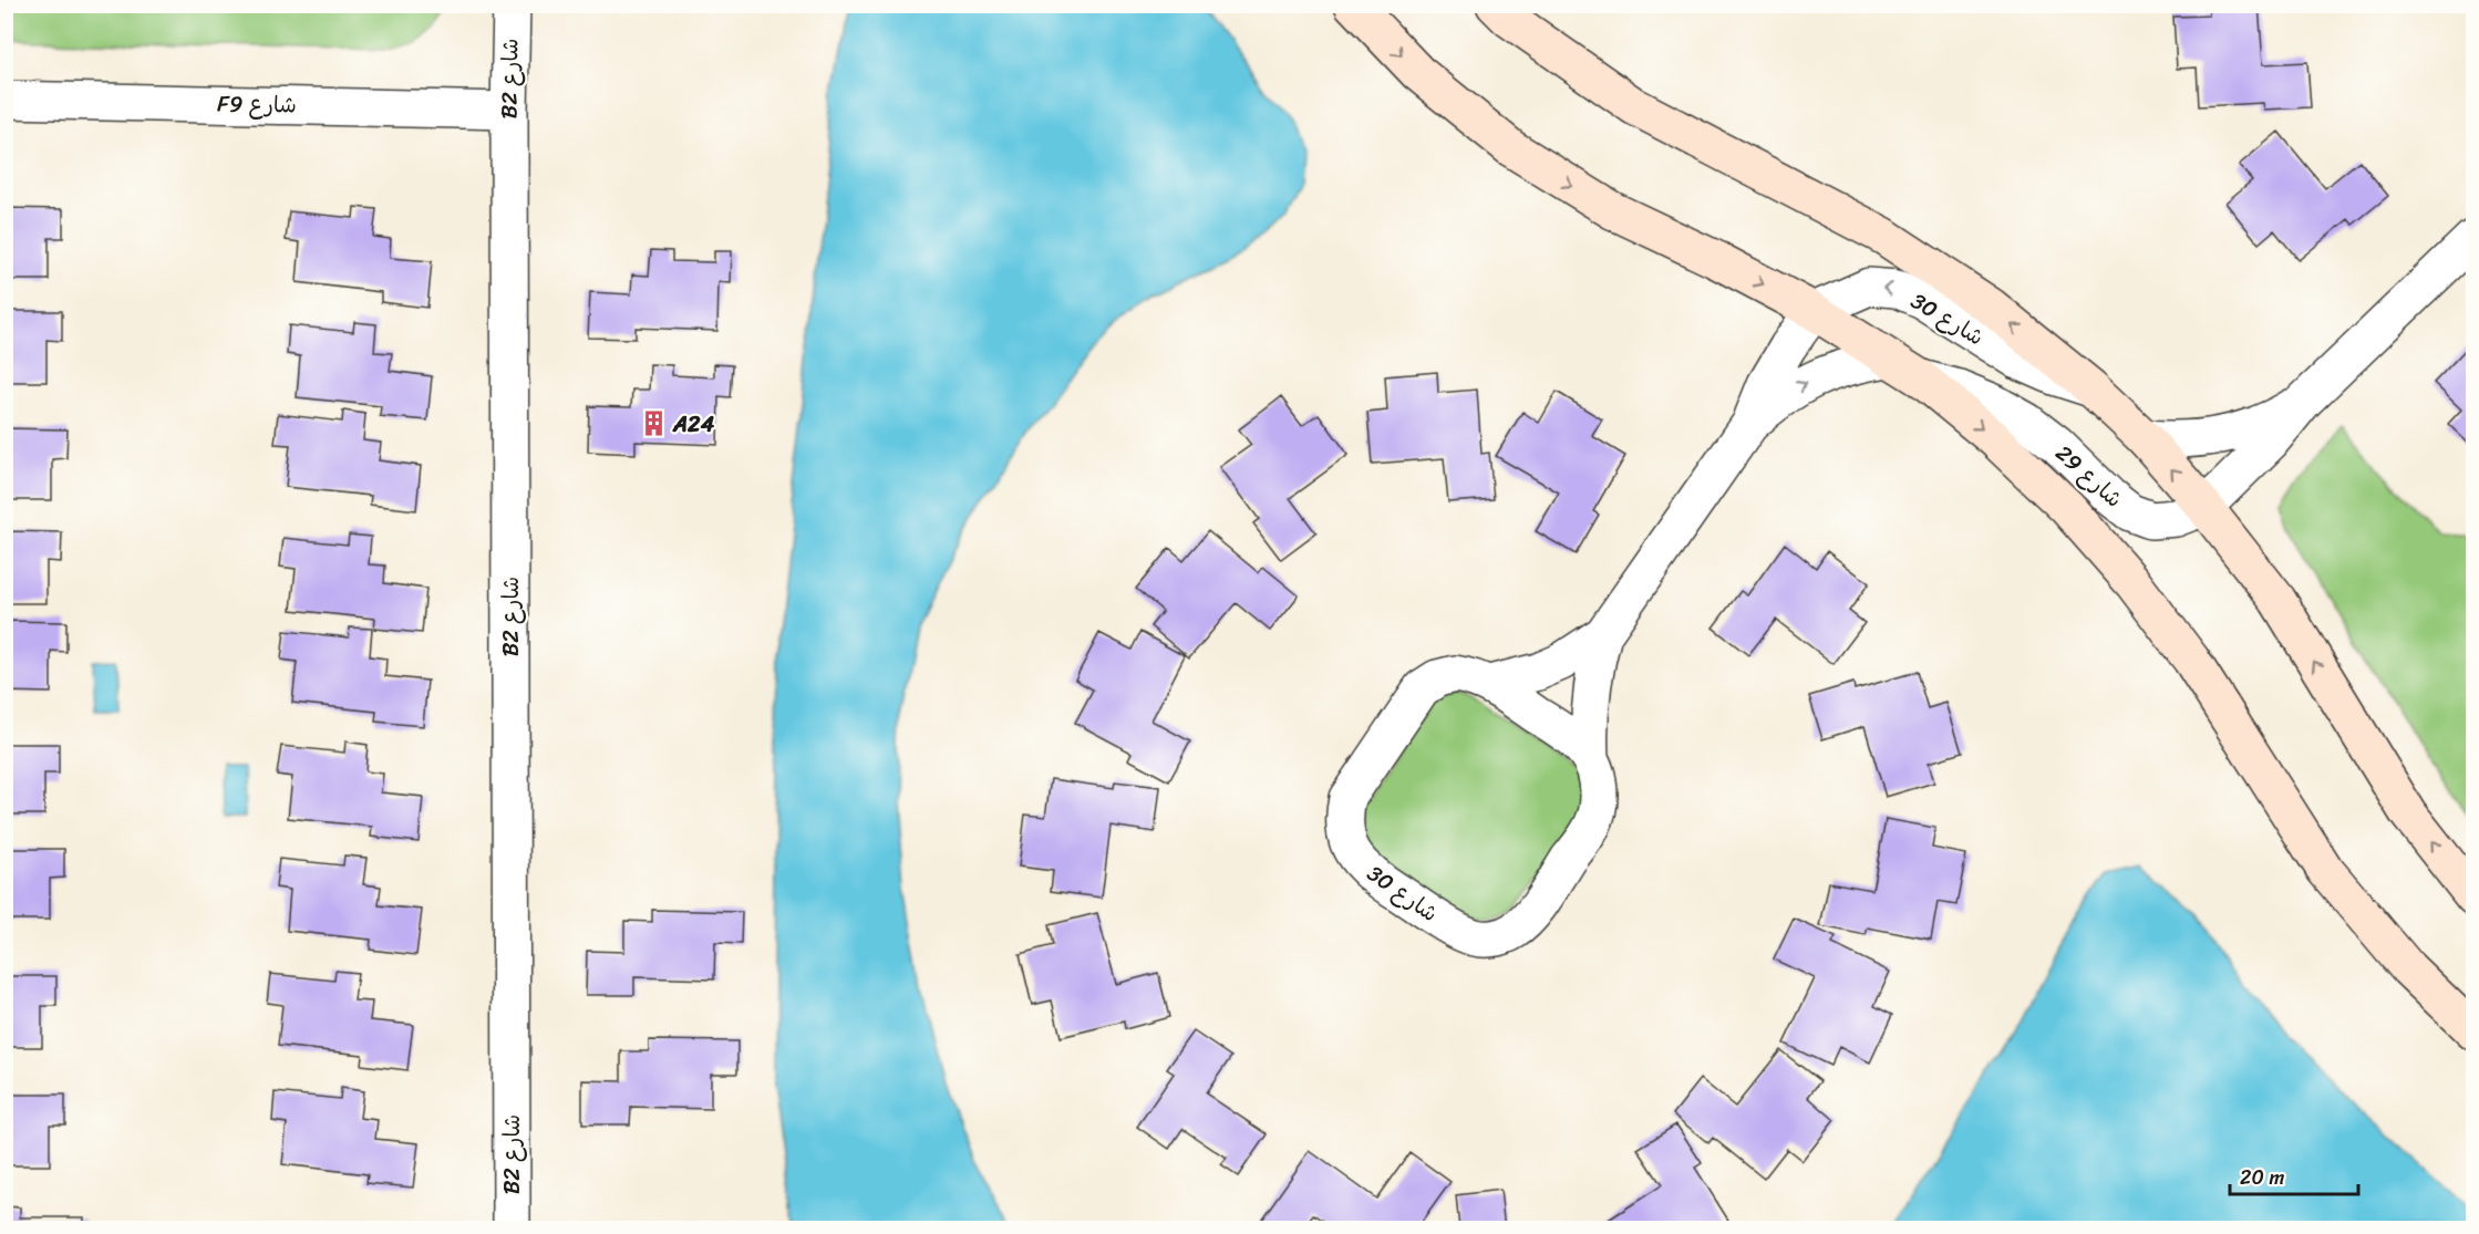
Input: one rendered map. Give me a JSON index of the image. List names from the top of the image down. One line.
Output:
{"streets":{"street":["B2 شارع","F9 شارع","شارع 30","شارع 29"]},"crossings":[["B2 شارع","F9 شارع"]],"places":{"building":["A24"]},"scale_bar":"20 m"}
